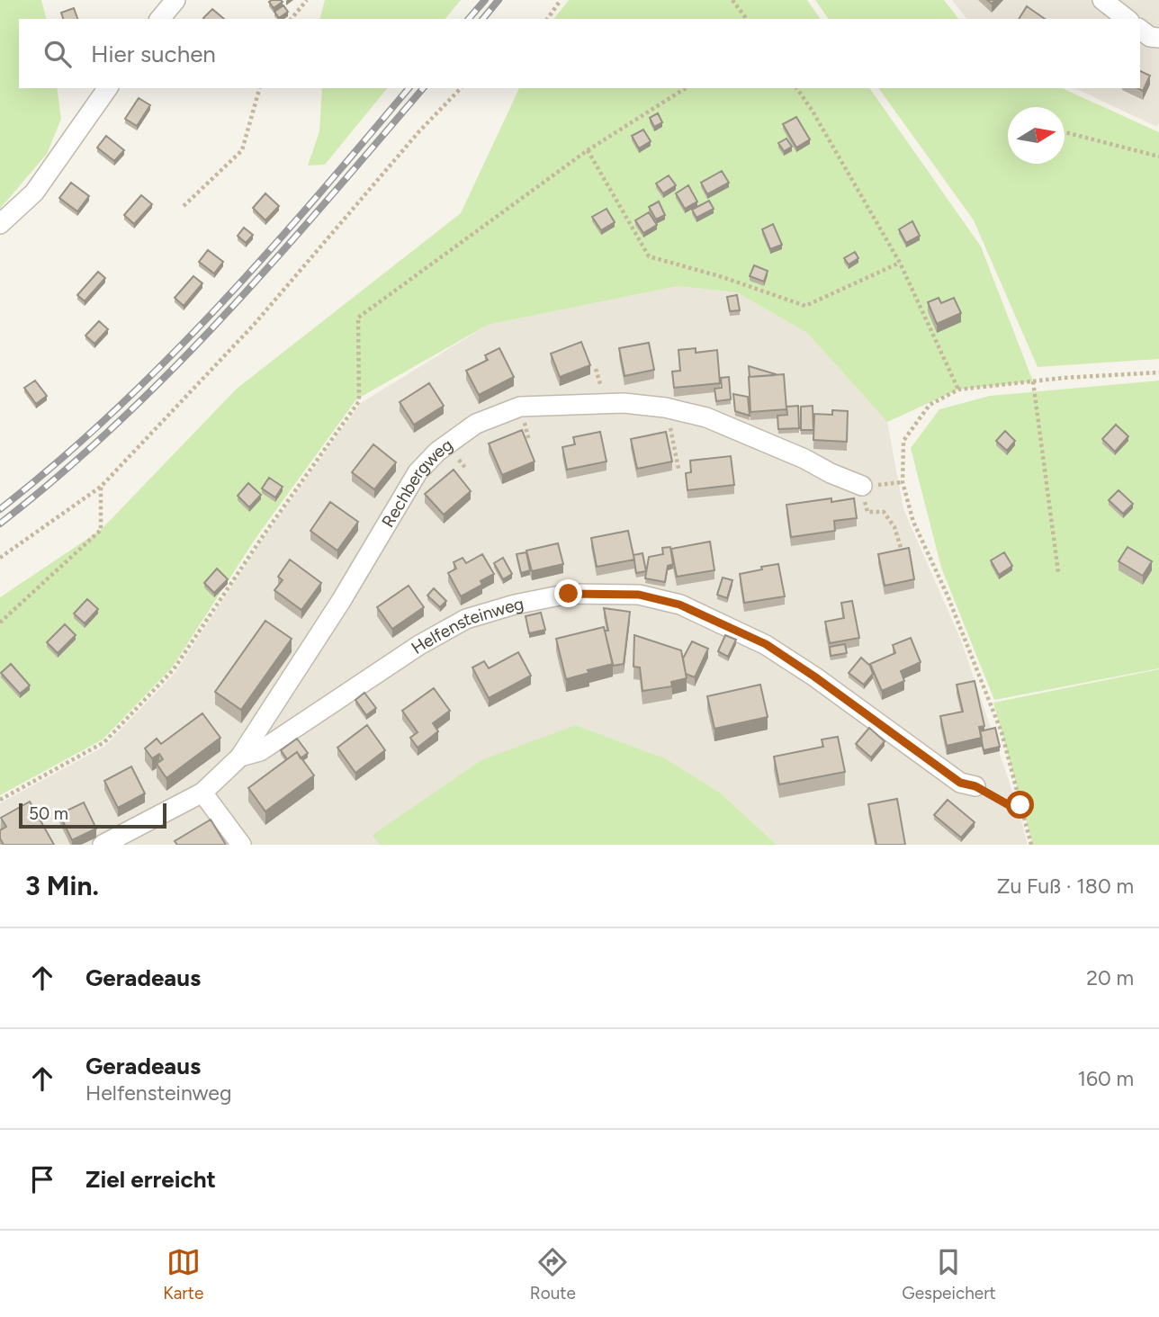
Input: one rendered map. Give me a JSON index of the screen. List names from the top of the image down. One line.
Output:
{"streets":{"street":["Rechbergweg","Helfensteinweg"]},"crossings":[["Rechbergweg","Helfensteinweg"]],"scale_bar":"50 m","north":"right","page":{"search":"Hier suchen","scale":"50 m","heading":["3 Min.","Zu Fuß · 180 m"],"list":[["Geradeaus","20 m"],["Geradeaus","Helfensteinweg","160 m"],"Ziel erreicht"],"nav":["Karte","Route","Gespeichert"]}}
